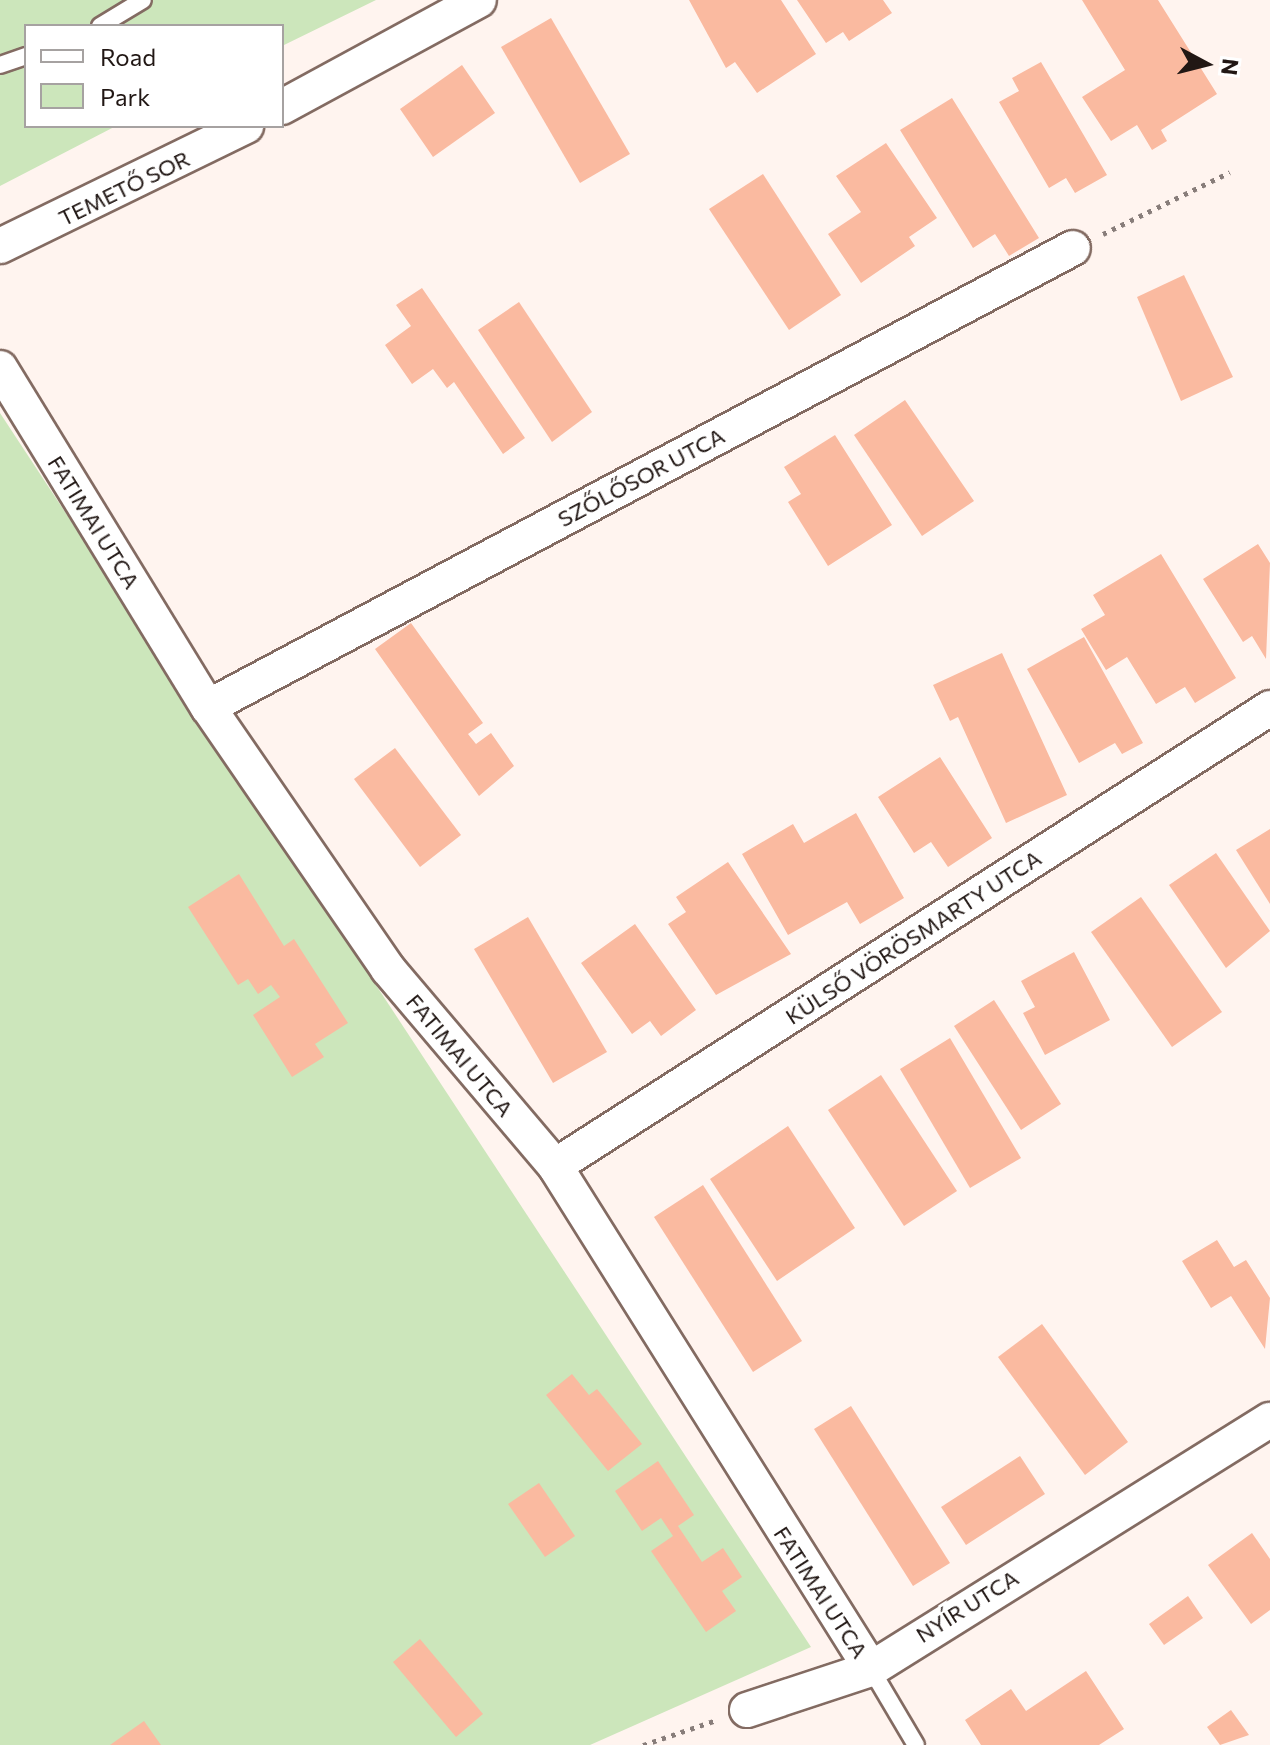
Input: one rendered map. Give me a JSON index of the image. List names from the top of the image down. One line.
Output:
{"streets":{"street":["TEMETŐ SOR","SZŐLŐSOR UTCA","FATIMAI UTCA","KÜLSŐ VÖRÖSMARTY UTCA","NYÍR UTCA"]},"crossings":[["SZŐLŐSOR UTCA","FATIMAI UTCA"],["FATIMAI UTCA","KÜLSŐ VÖRÖSMARTY UTCA"],["FATIMAI UTCA","NYÍR UTCA"]],"legend":["Road","Park"],"north":"right"}
